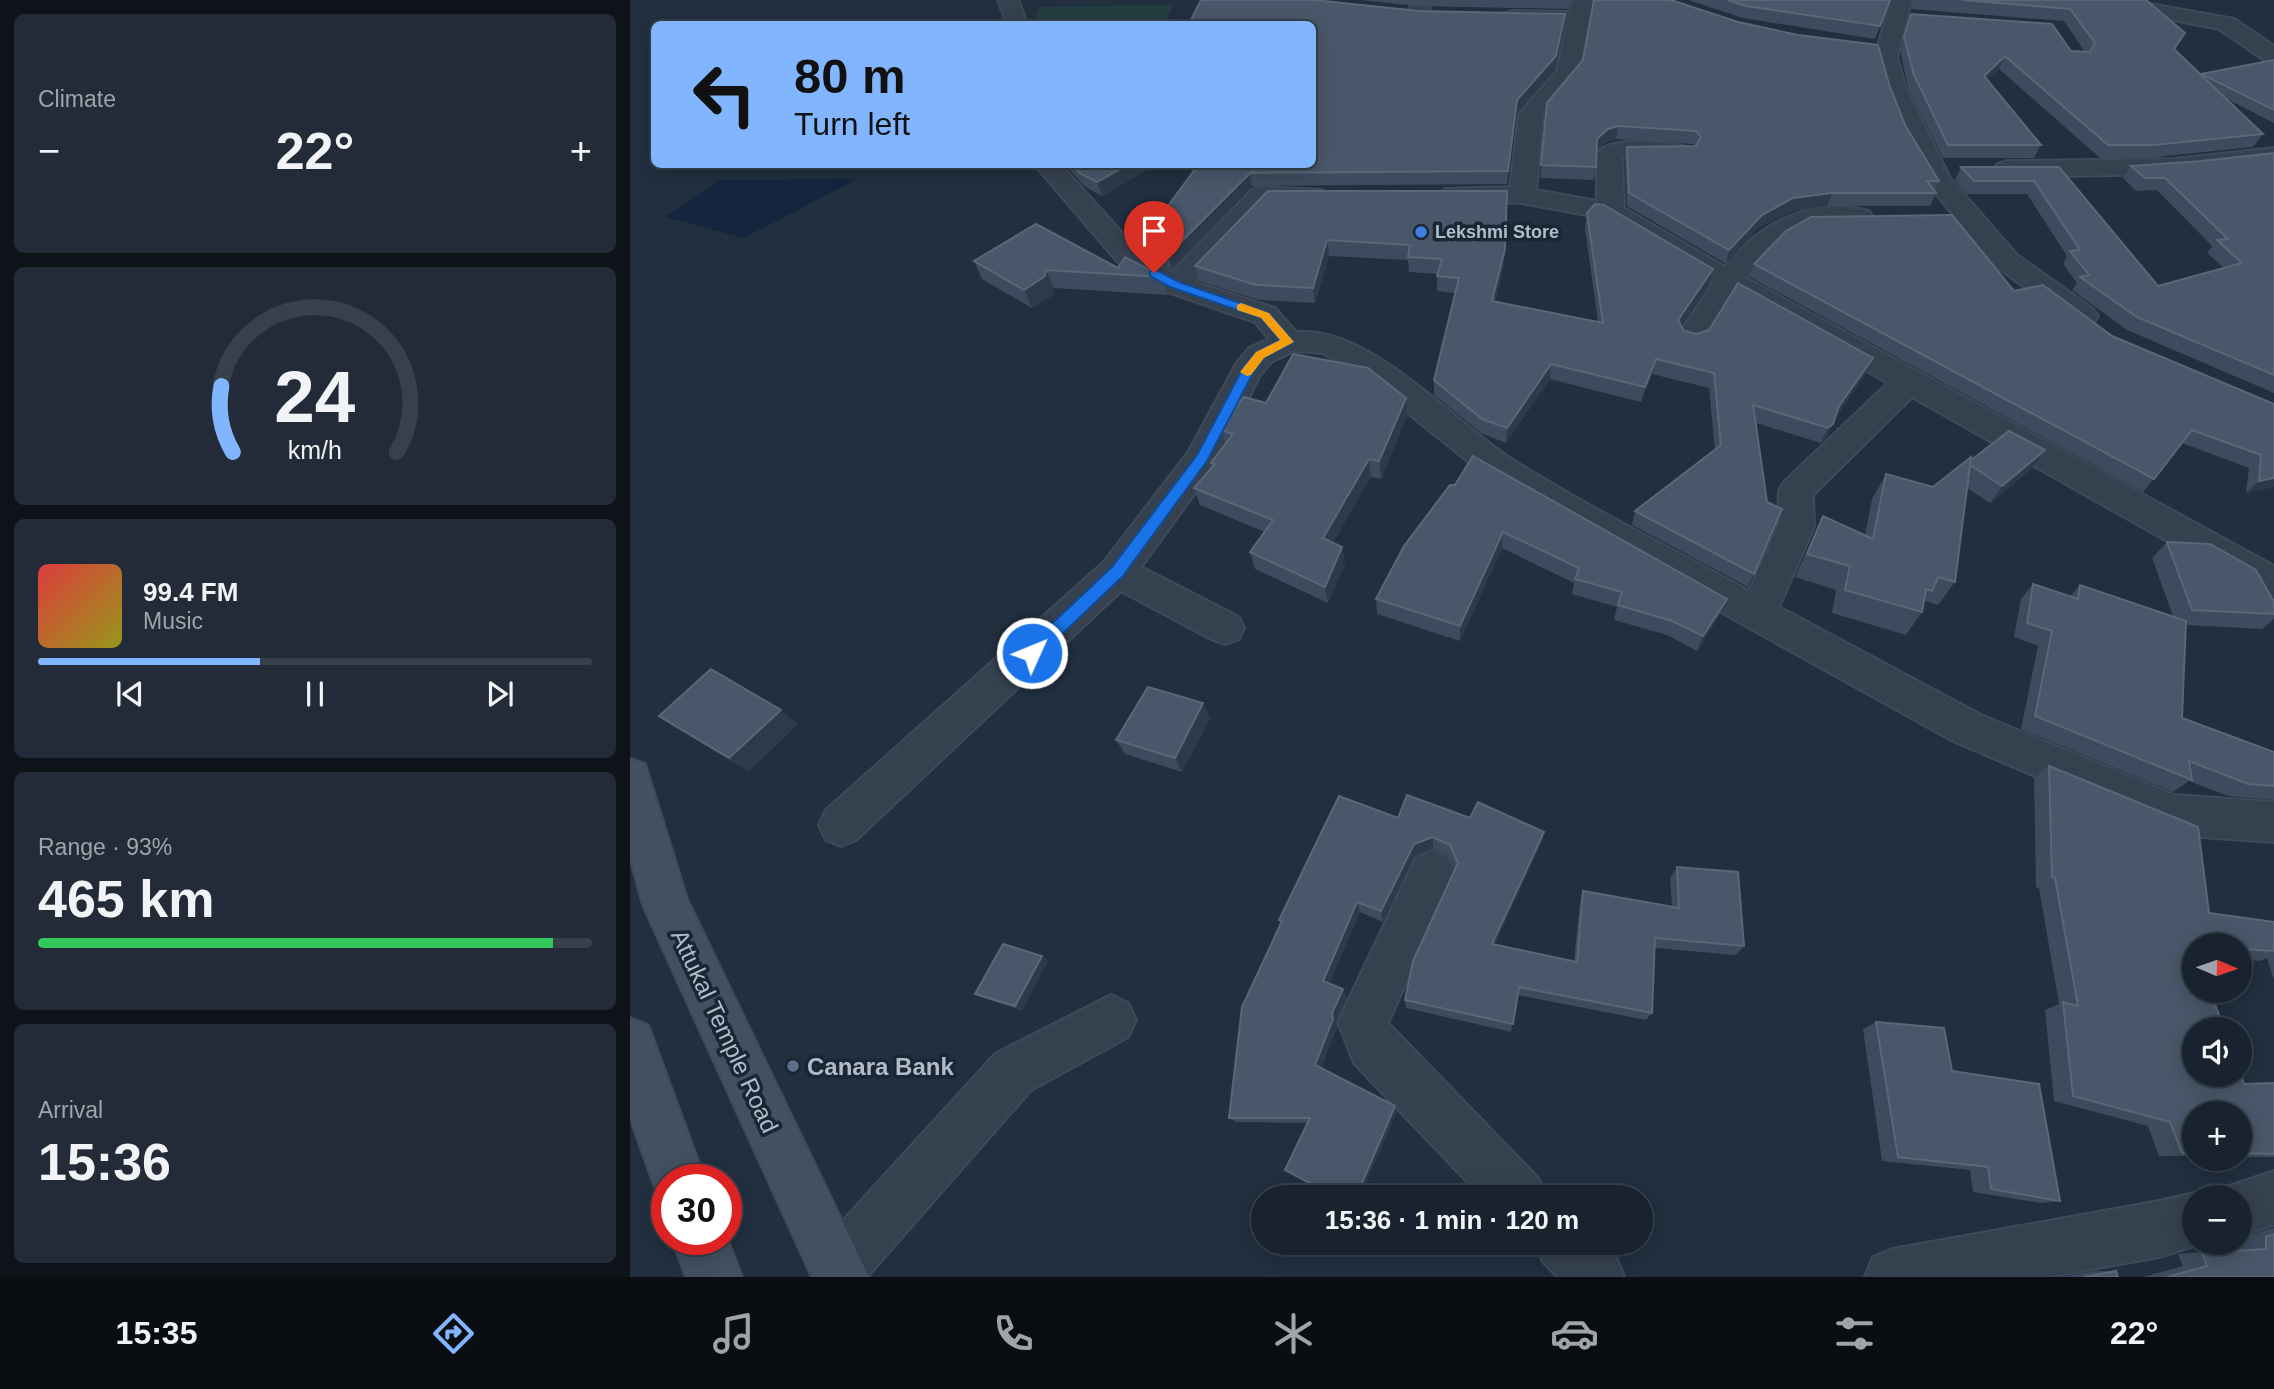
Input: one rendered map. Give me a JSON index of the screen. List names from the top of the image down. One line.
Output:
{"streets":{"street":["Attukal Temple Road"]},"places":["Lekshmi Store","Canara Bank"],"north":"right","page":{"tile":["Climate",["Range · 93%","465 km"],["Arrival","15:36"]],"turn":["80 m","Turn left"],"heat":["−","22°","+"],"song":["99.4 FM","Music"],"map_buttons":["+","−"],"limit":"30","trip":"15:36 · 1 min · 120 m","tabs":["15:35","22°"],"gauge":["24","km/h"]}}
